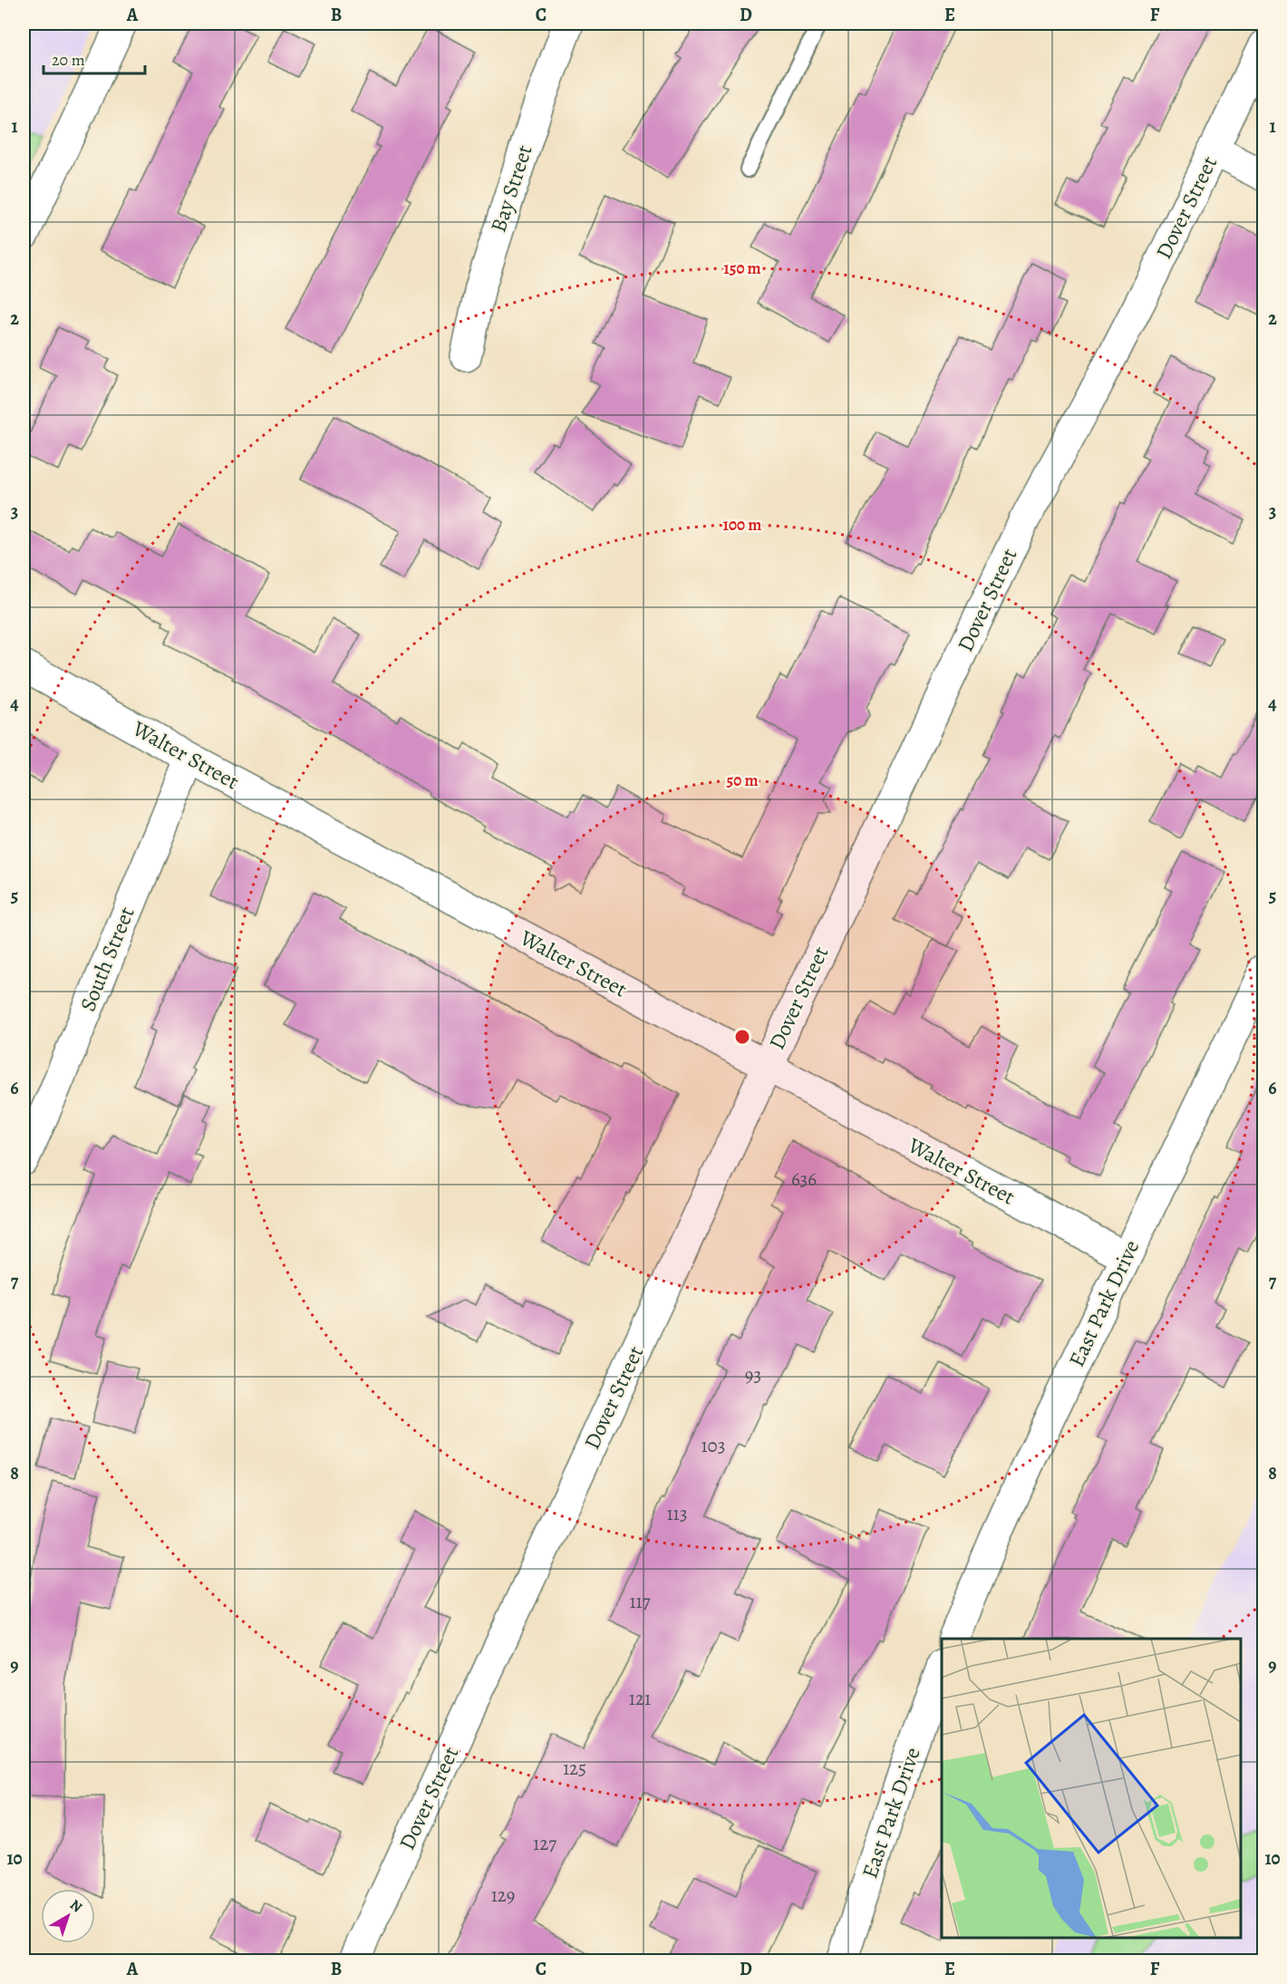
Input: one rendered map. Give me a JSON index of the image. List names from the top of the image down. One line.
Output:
{"streets":{"street":["Bay Street","Dover Street","Walter Street","South Street","East Park Drive"]},"crossings":[["Dover Street","Walter Street"],["Walter Street","South Street"],["Walter Street","East Park Drive"]],"house_numbers":["636","93","103","113","117","121","125","127","129"],"scale_bar":"20 m","north":"top right","grid":{"columns":["A","B","C","D","E","F"],"rows":["1","2","3","4","5","6","7","8","9","10"]},"rings":["150 m","100 m","50 m"]}
